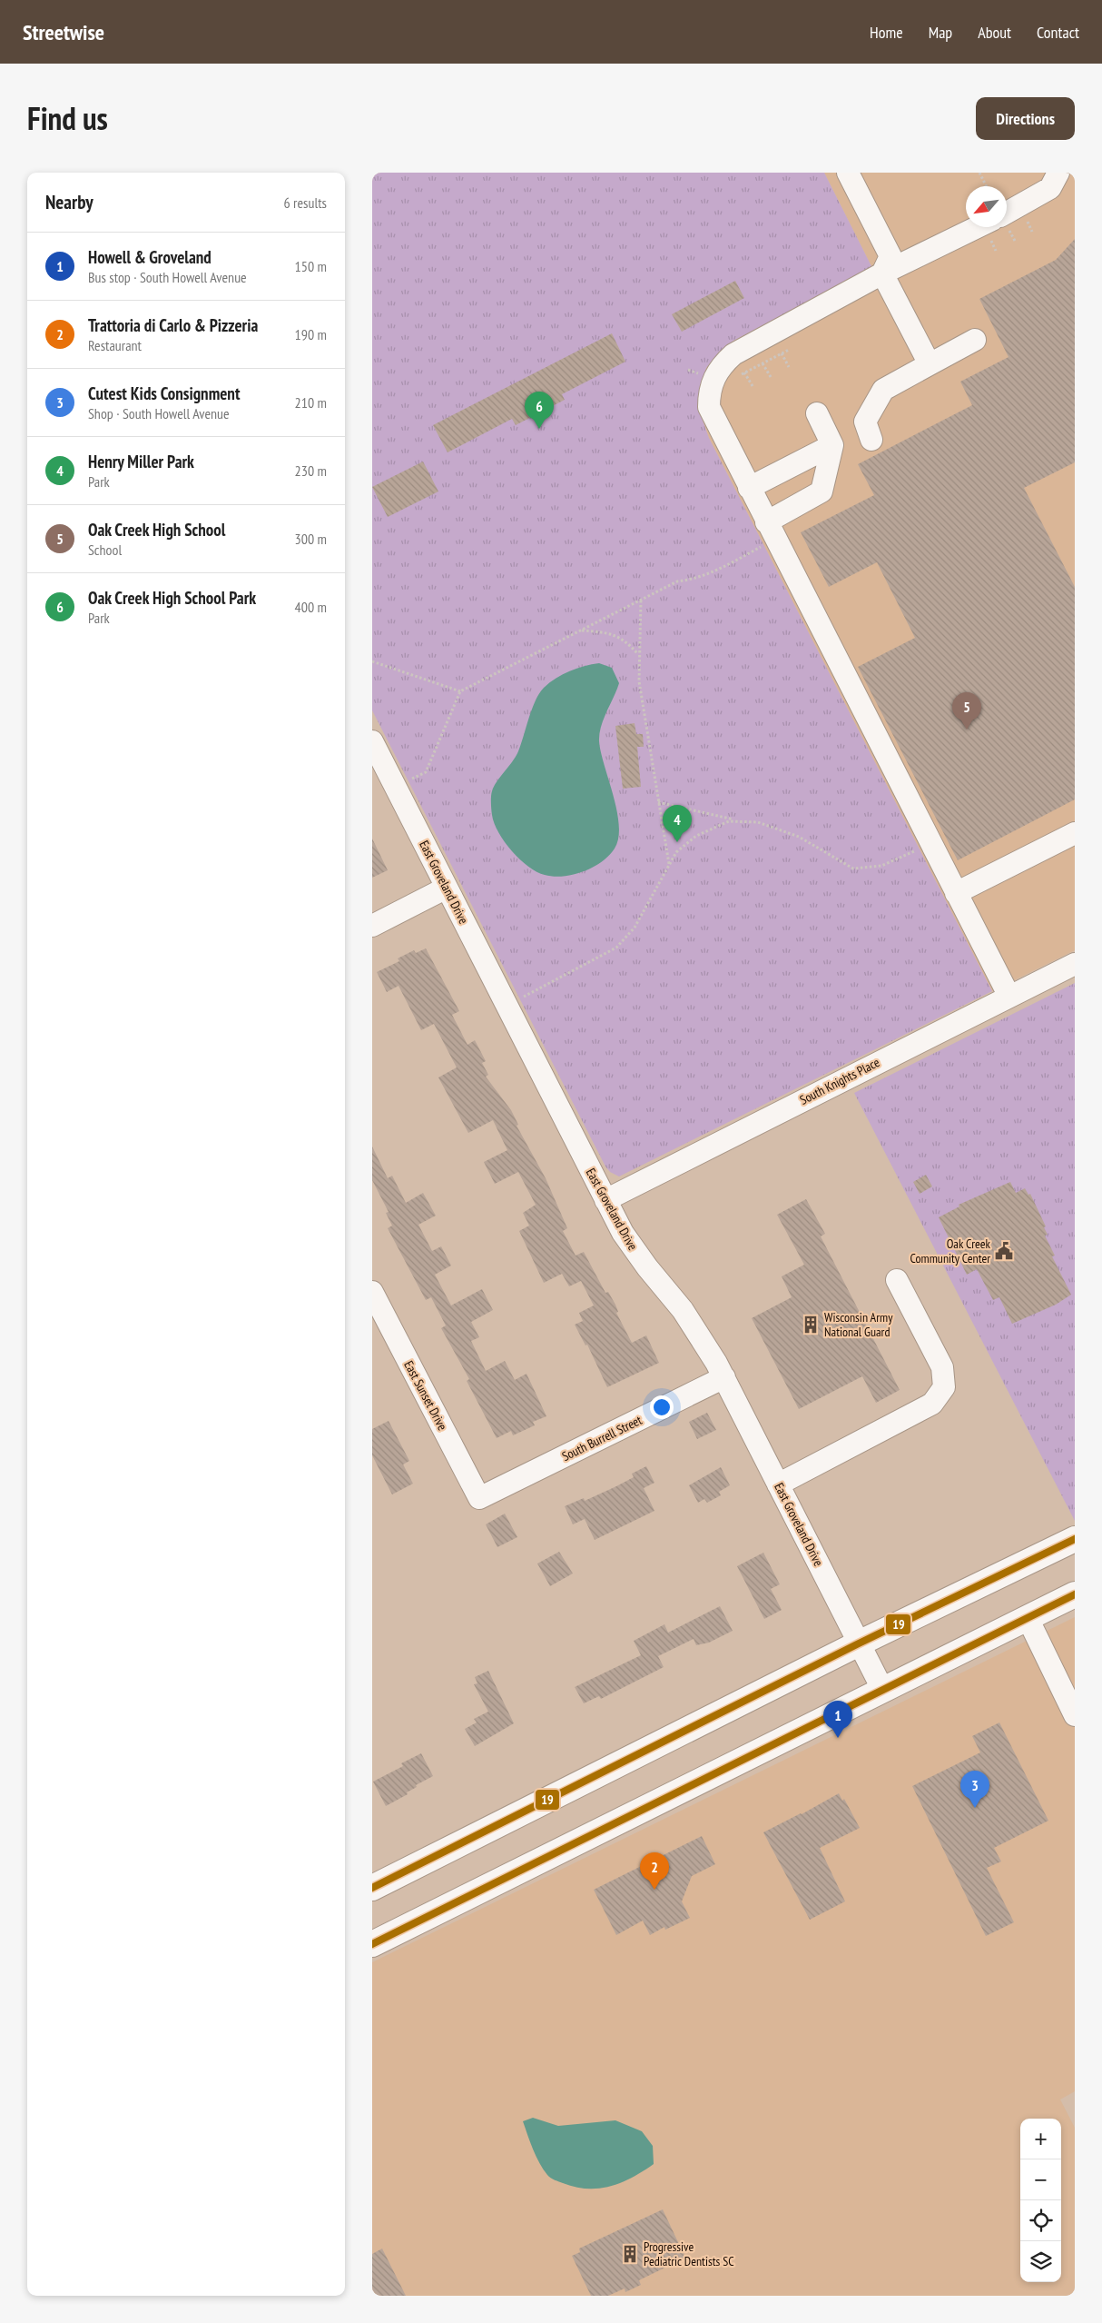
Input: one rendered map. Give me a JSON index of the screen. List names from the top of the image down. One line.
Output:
{"streets":{"street":["East Groveland Drive","South Knights Place","East Sunset Drive","South Burrell Street"]},"crossings":[["East Groveland Drive","South Knights Place"],["East Groveland Drive","South Burrell Street"],["East Sunset Drive","South Burrell Street"]],"places":{"public building":["Oak Creek Community Center"],"building":["Wisconsin Army National Guard","Progressive Pediatric Dentists SC"]},"lines":["transit line 19"],"north":"bottom left","page":{"header":"Streetwise","nav":["Home","Map","About","Contact"],"title":"Find us","buttons":"Directions","heading":["Nearby","6 results"],"list":[{"mark":"1","name":"Howell & Groveland","note":"Bus stop · South Howell Avenue","value":"150 m"},{"mark":"2","name":"Trattoria di Carlo & Pizzeria","note":"Restaurant","value":"190 m"},{"mark":"3","name":"Cutest Kids Consignment","note":"Shop · South Howell Avenue","value":"210 m"},{"mark":"4","name":"Henry Miller Park","note":"Park","value":"230 m"},{"mark":"5","name":"Oak Creek High School","note":"School","value":"300 m"},{"mark":"6","name":"Oak Creek High School Park","note":"Park","value":"400 m"}],"pins":["6","5","4","1","3","2"],"map_buttons":["+","−"]}}
